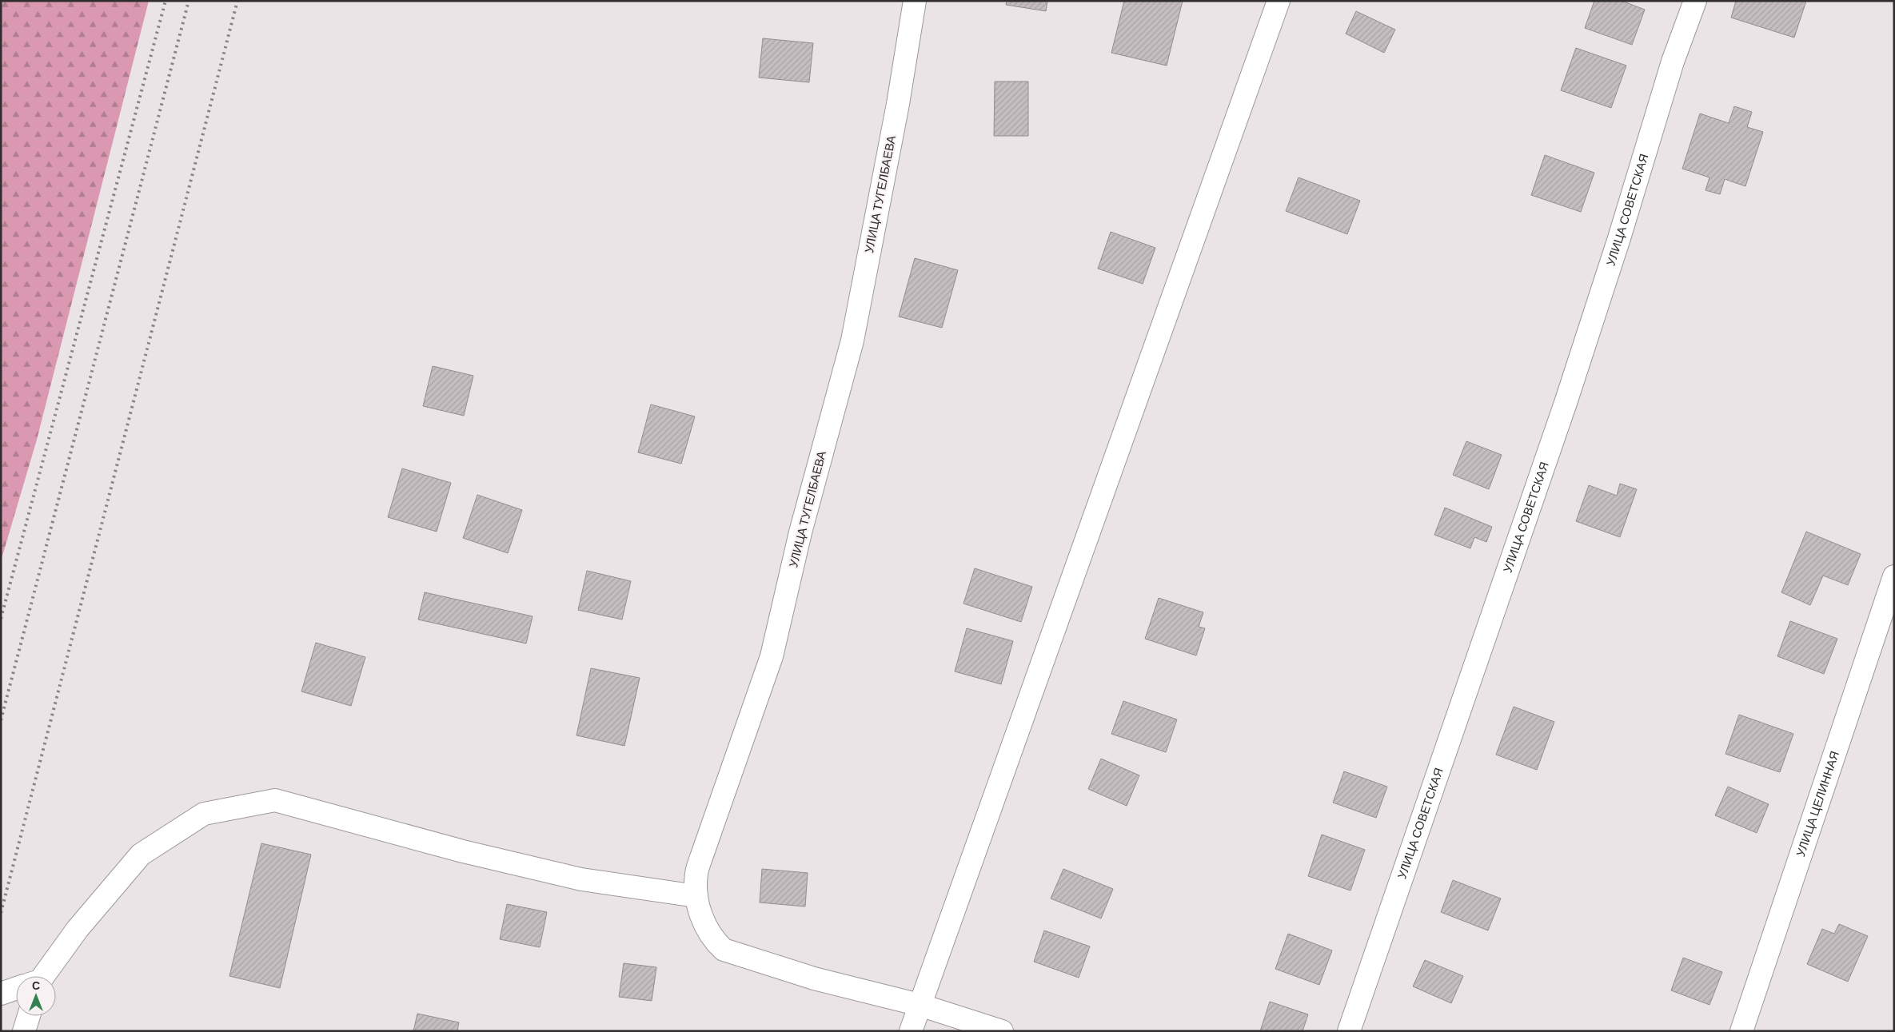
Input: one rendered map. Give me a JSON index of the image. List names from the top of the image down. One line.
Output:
{"streets":{"street":["УЛИЦА ТУГЕЛБАЕВА","УЛИЦА СОВЕТСКАЯ","УЛИЦА ЦЕЛИННАЯ"]},"north":"top"}
